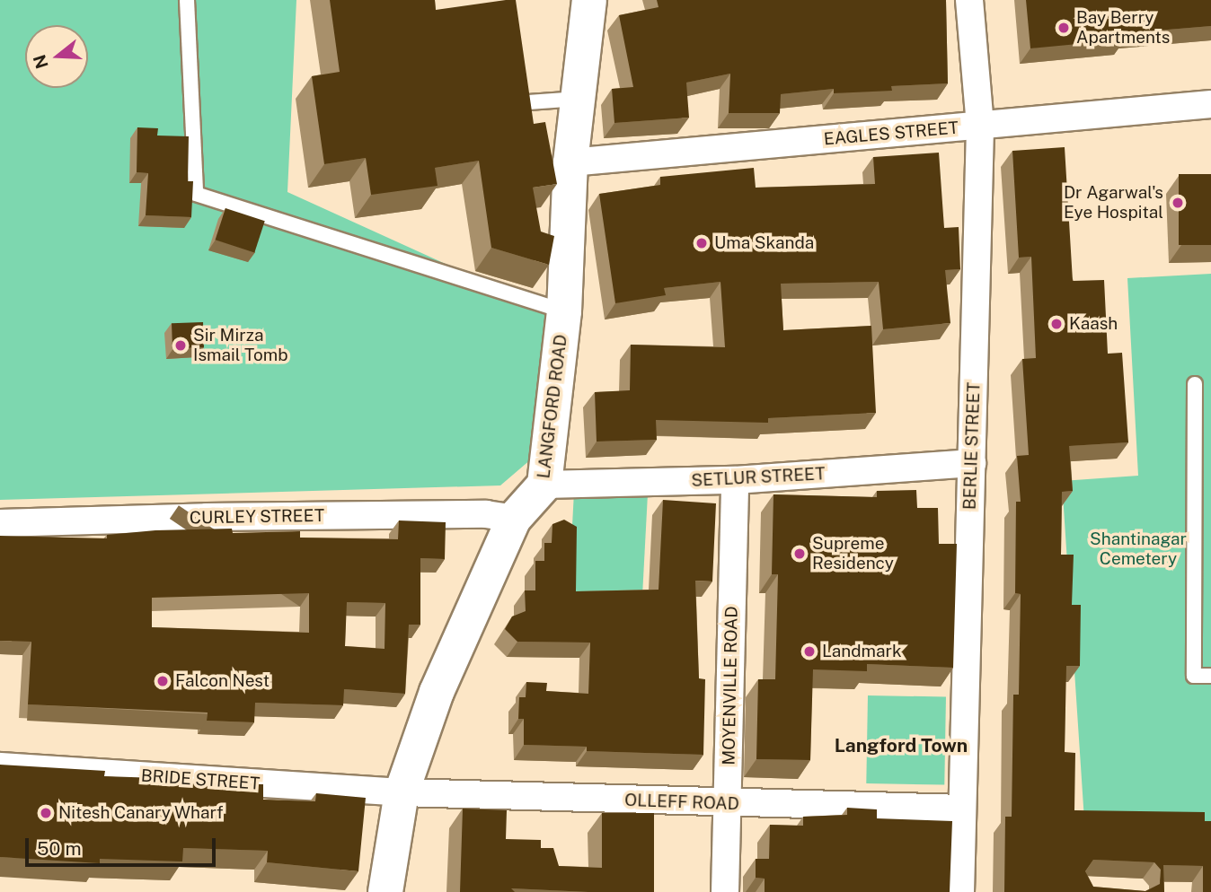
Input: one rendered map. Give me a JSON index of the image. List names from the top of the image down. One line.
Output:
{"streets":{"street":["EAGLES STREET","LANGFORD ROAD","BERLIE STREET","SETLUR STREET","CURLEY STREET","MOYENVILLE ROAD","BRIDE STREET","OLLEFF ROAD"]},"crossings":[["EAGLES STREET","LANGFORD ROAD"],["EAGLES STREET","BERLIE STREET"],["LANGFORD ROAD","SETLUR STREET"],["LANGFORD ROAD","CURLEY STREET"],["LANGFORD ROAD","BRIDE STREET"],["LANGFORD ROAD","OLLEFF ROAD"],["BERLIE STREET","SETLUR STREET"],["BERLIE STREET","OLLEFF ROAD"],["SETLUR STREET","MOYENVILLE ROAD"],["MOYENVILLE ROAD","OLLEFF ROAD"],["BRIDE STREET","OLLEFF ROAD"]],"districts":["Langford Town"],"parks":["Shantinagar Cemetery"],"places":["Bay Berry Apartments","Dr Agarwal's Eye Hospital","Uma Skanda","Kaash","Sir Mirza Ismail Tomb","Supreme Residency","Landmark","Falcon Nest","Nitesh Canary Wharf"],"scale_bar":"50 m","north":"left"}
